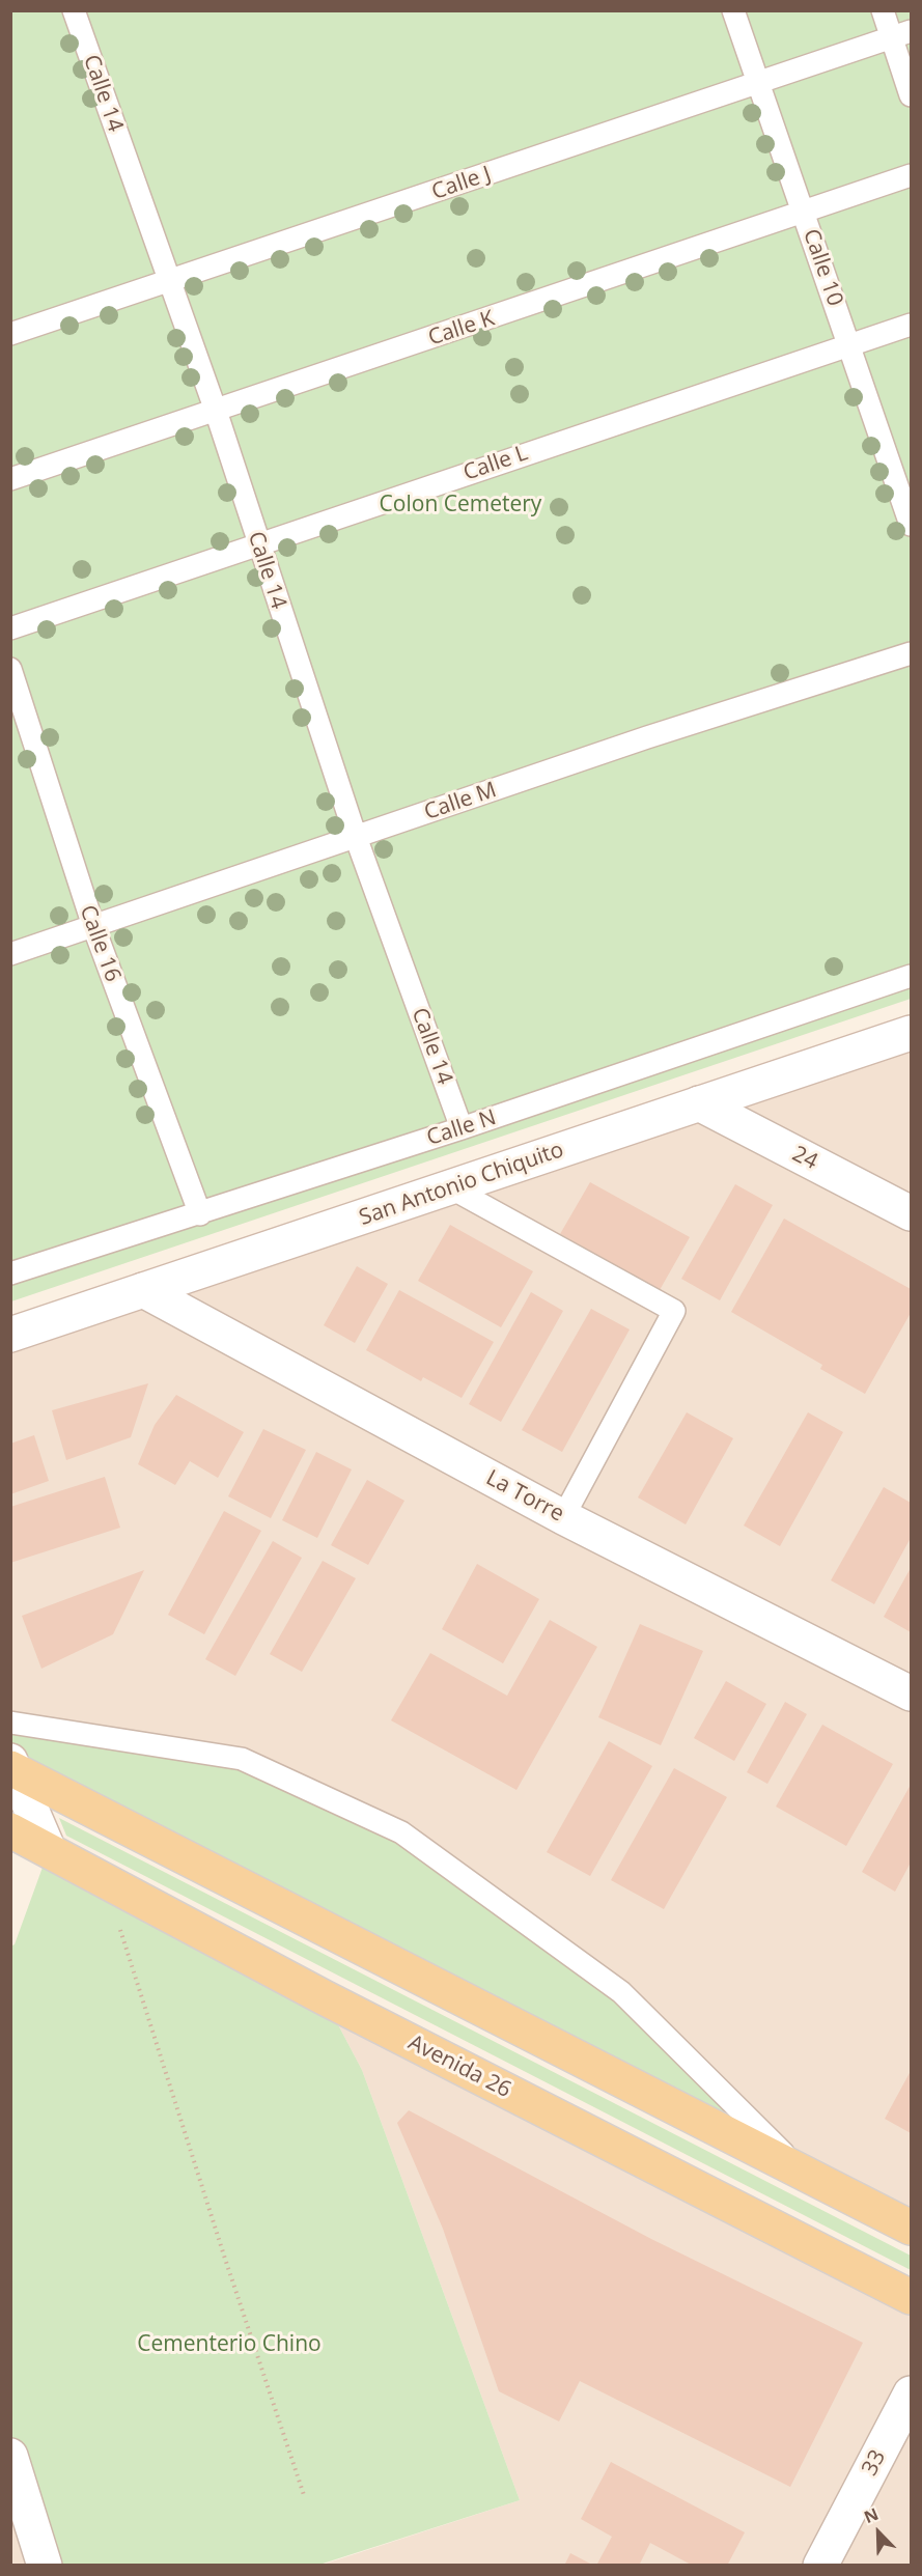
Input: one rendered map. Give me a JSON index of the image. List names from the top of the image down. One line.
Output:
{"streets":{"main road":["Avenida 26"],"street":["24","San Antonio Chiquito","La Torre","33"],"lane":["Calle 14","Calle J","Calle 10","Calle K","Calle L","Calle M","Calle 16","Calle N"]},"crossings":[["Calle 14","Calle J"],["Calle 14","Calle K"],["Calle 14","Calle L"],["Calle 14","Calle M"],["Calle 14","Calle N"],["Calle J","Calle 10"],["Calle 10","Calle K"],["Calle 10","Calle L"],["Calle M","Calle 16"],["Calle 16","Calle N"],["24","San Antonio Chiquito"],["San Antonio Chiquito","La Torre"]],"parks":["Colon Cemetery","Cementerio Chino"],"north":"top left"}
